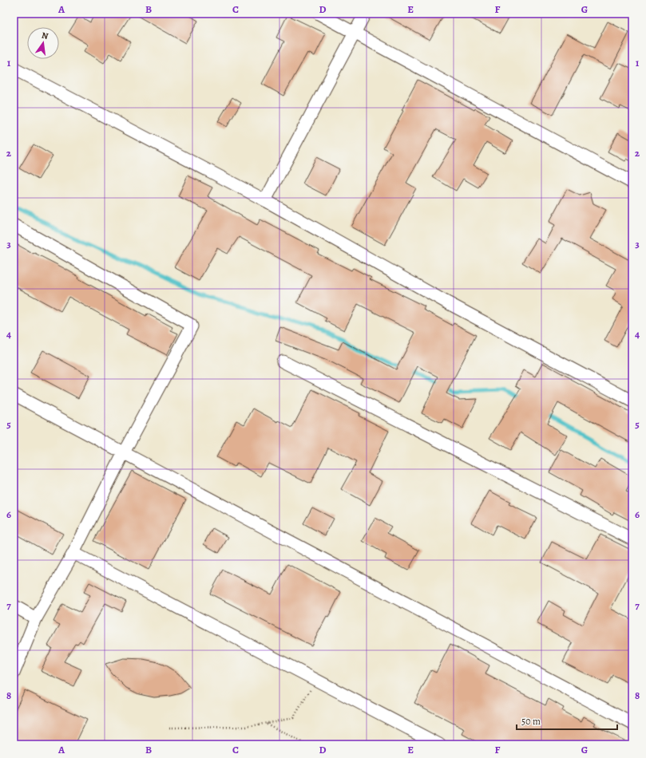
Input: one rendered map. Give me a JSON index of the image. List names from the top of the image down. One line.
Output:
{"scale_bar":"50 m","north":"top","grid":{"columns":["A","B","C","D","E","F","G"],"rows":["1","2","3","4","5","6","7","8"]}}
